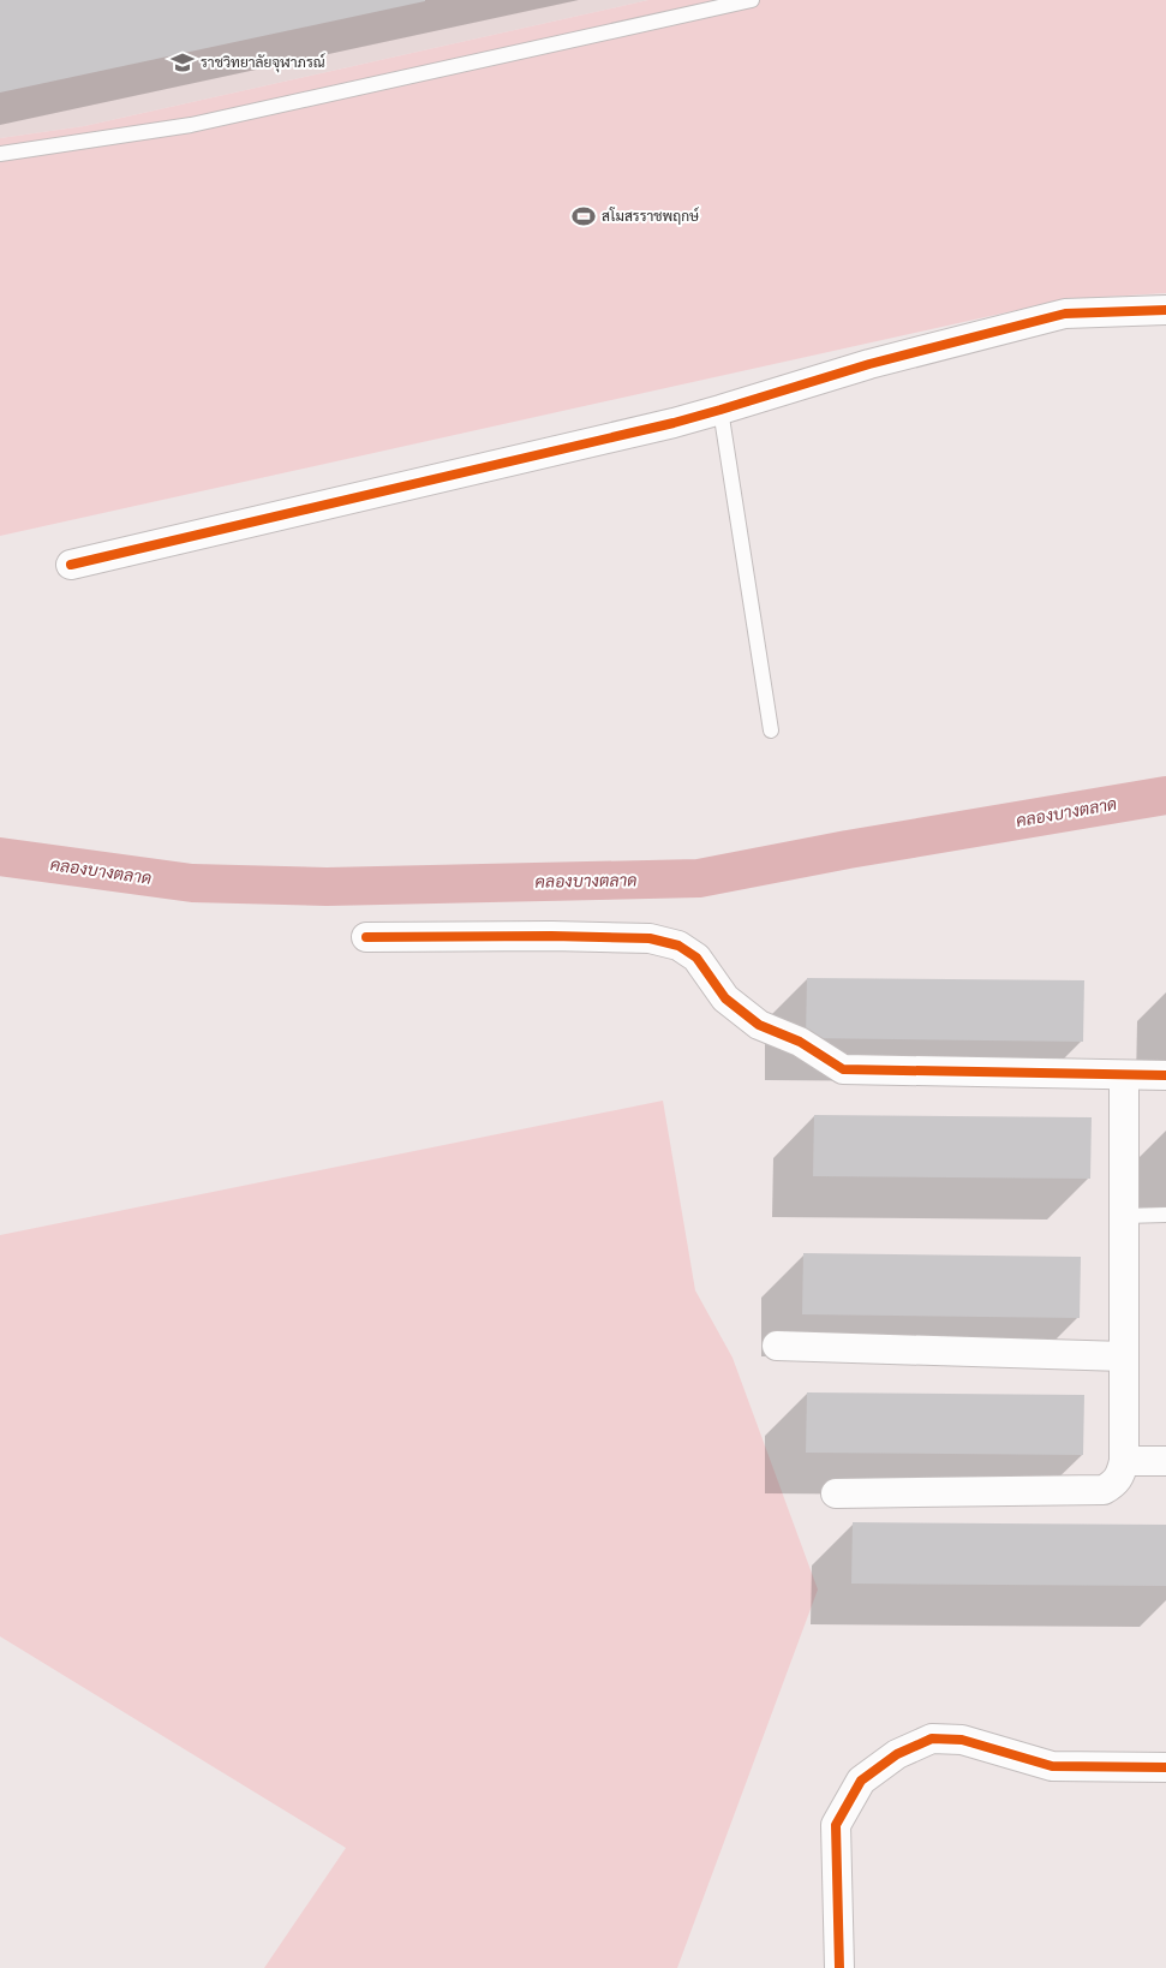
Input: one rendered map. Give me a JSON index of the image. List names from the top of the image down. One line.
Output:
{"water":["คลองบางตลาด"],"places":{"school or university":["ราชวิทยาลัยจุฬาภรณ์"],"sports":["สโมสรราชพฤกษ์"]}}
